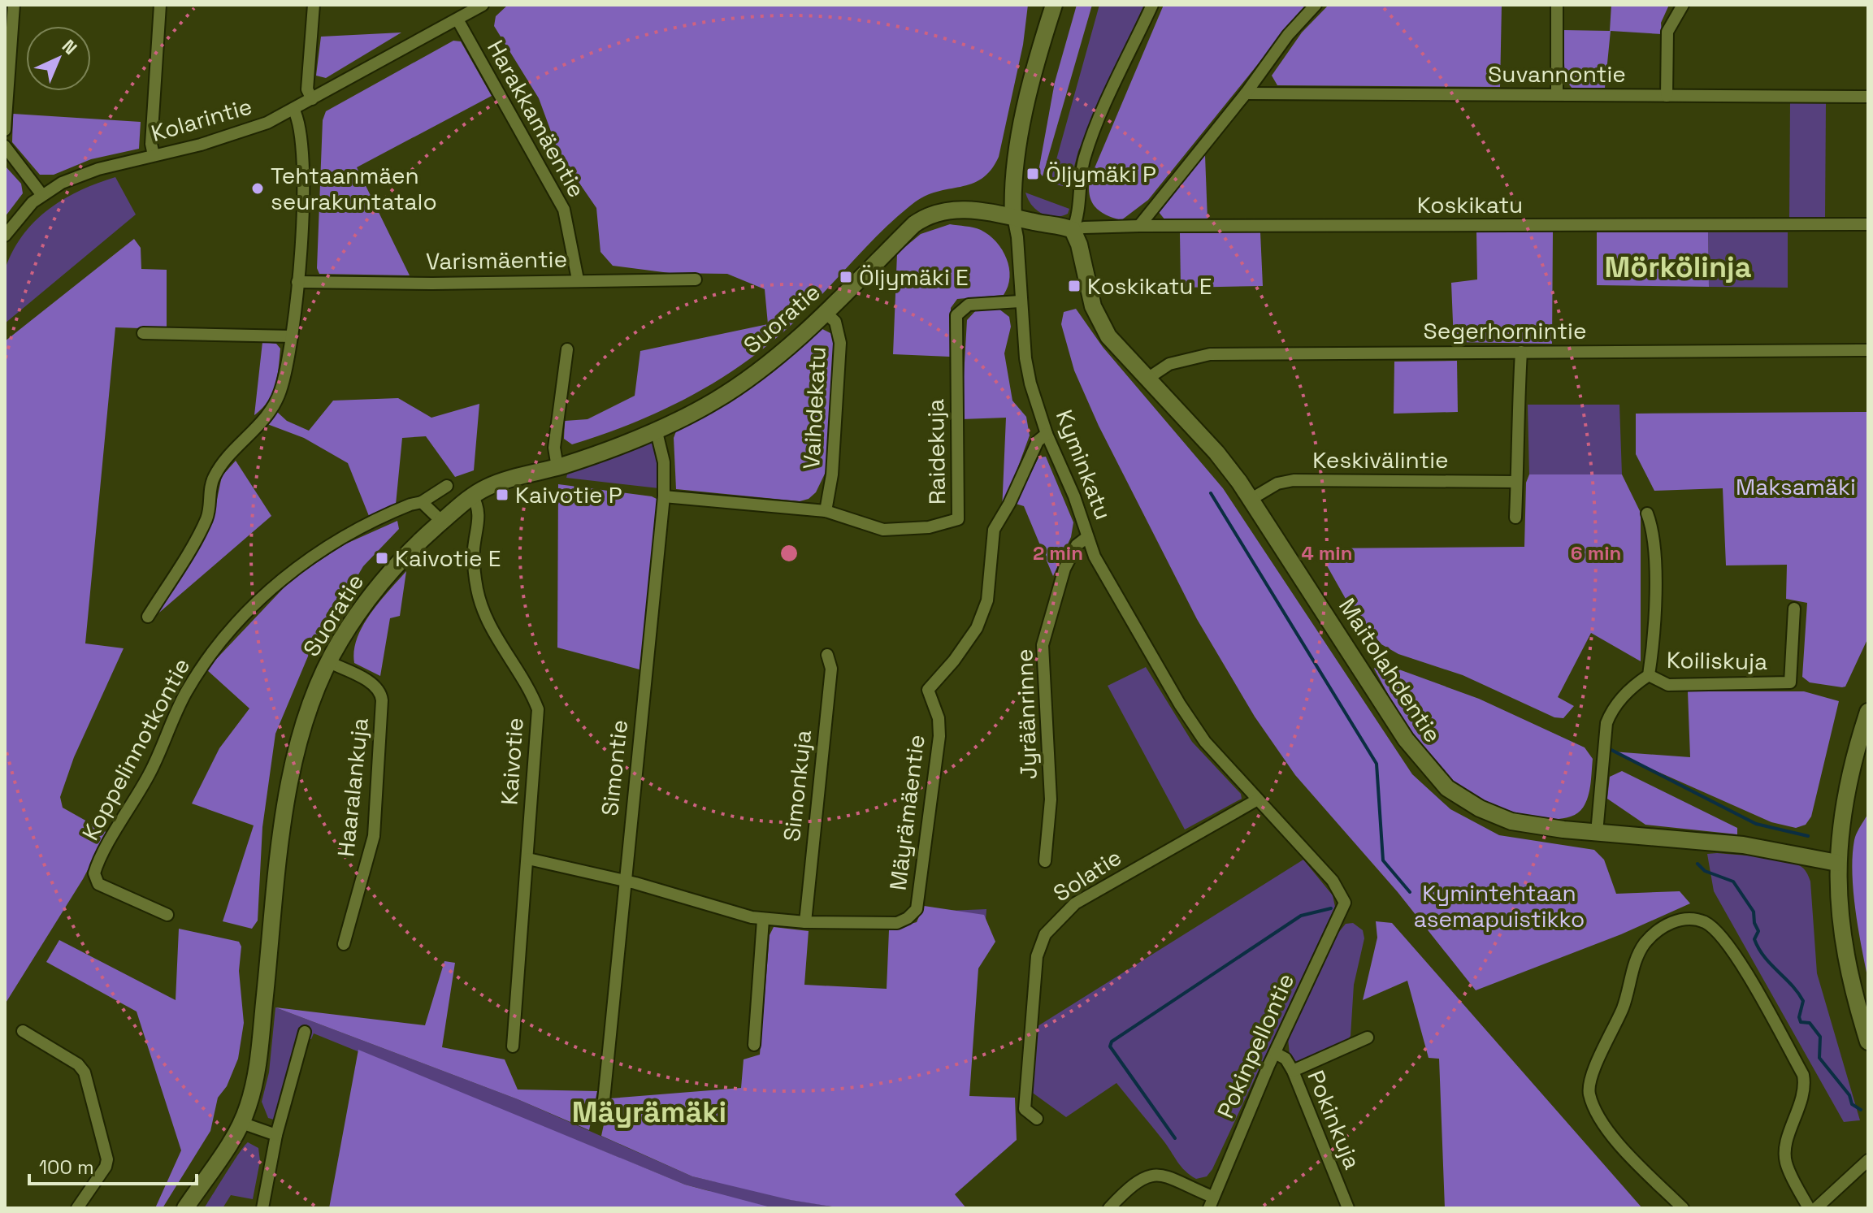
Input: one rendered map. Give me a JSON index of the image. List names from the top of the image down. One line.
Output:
{"streets":{"street":["Suvannontie","Harakkamäentie","Kolarintie","Koskikatu","Varismäentie","Suoratie","Segerhornintie","Vaihdekatu","Raidekuja","Keskivälintie","Kyminkatu","Koiliskuja","Maitolahdentie","Jyräänrinne","Koppelinnotkontie","Kaivotie","Simontie","Simonkuja","Haaralankuja","Mäyrämäentie","Solatie","Pokinpellontie","Pokinkuja"]},"crossings":[["Harakkamäentie","Kolarintie"],["Harakkamäentie","Varismäentie"],["Koskikatu","Maitolahdentie"],["Suoratie","Vaihdekatu"],["Suoratie","Kyminkatu"],["Suoratie","Kaivotie"],["Suoratie","Simontie"],["Suoratie","Haaralankuja"],["Segerhornintie","Maitolahdentie"],["Vaihdekatu","Raidekuja"],["Raidekuja","Kyminkatu"],["Keskivälintie","Maitolahdentie"],["Kyminkatu","Jyräänrinne"],["Kyminkatu","Mäyrämäentie"],["Kyminkatu","Solatie"],["Kyminkatu","Pokinpellontie"],["Kaivotie","Mäyrämäentie"],["Simontie","Mäyrämäentie"],["Simonkuja","Mäyrämäentie"],["Pokinpellontie","Pokinkuja"]],"districts":["Mörkölinja","Mäyrämäki"],"parks":["Maksamäki","Kymintehtaan asemapuistikko"],"places":{"transit":["Öljymäki P","Öljymäki E","Koskikatu E","Kaivotie P","Kaivotie E"],"other":["Tehtaanmäen seurakuntatalo"]},"scale_bar":"100 m","north":"top right","rings":["2 min","4 min","6 min"]}
